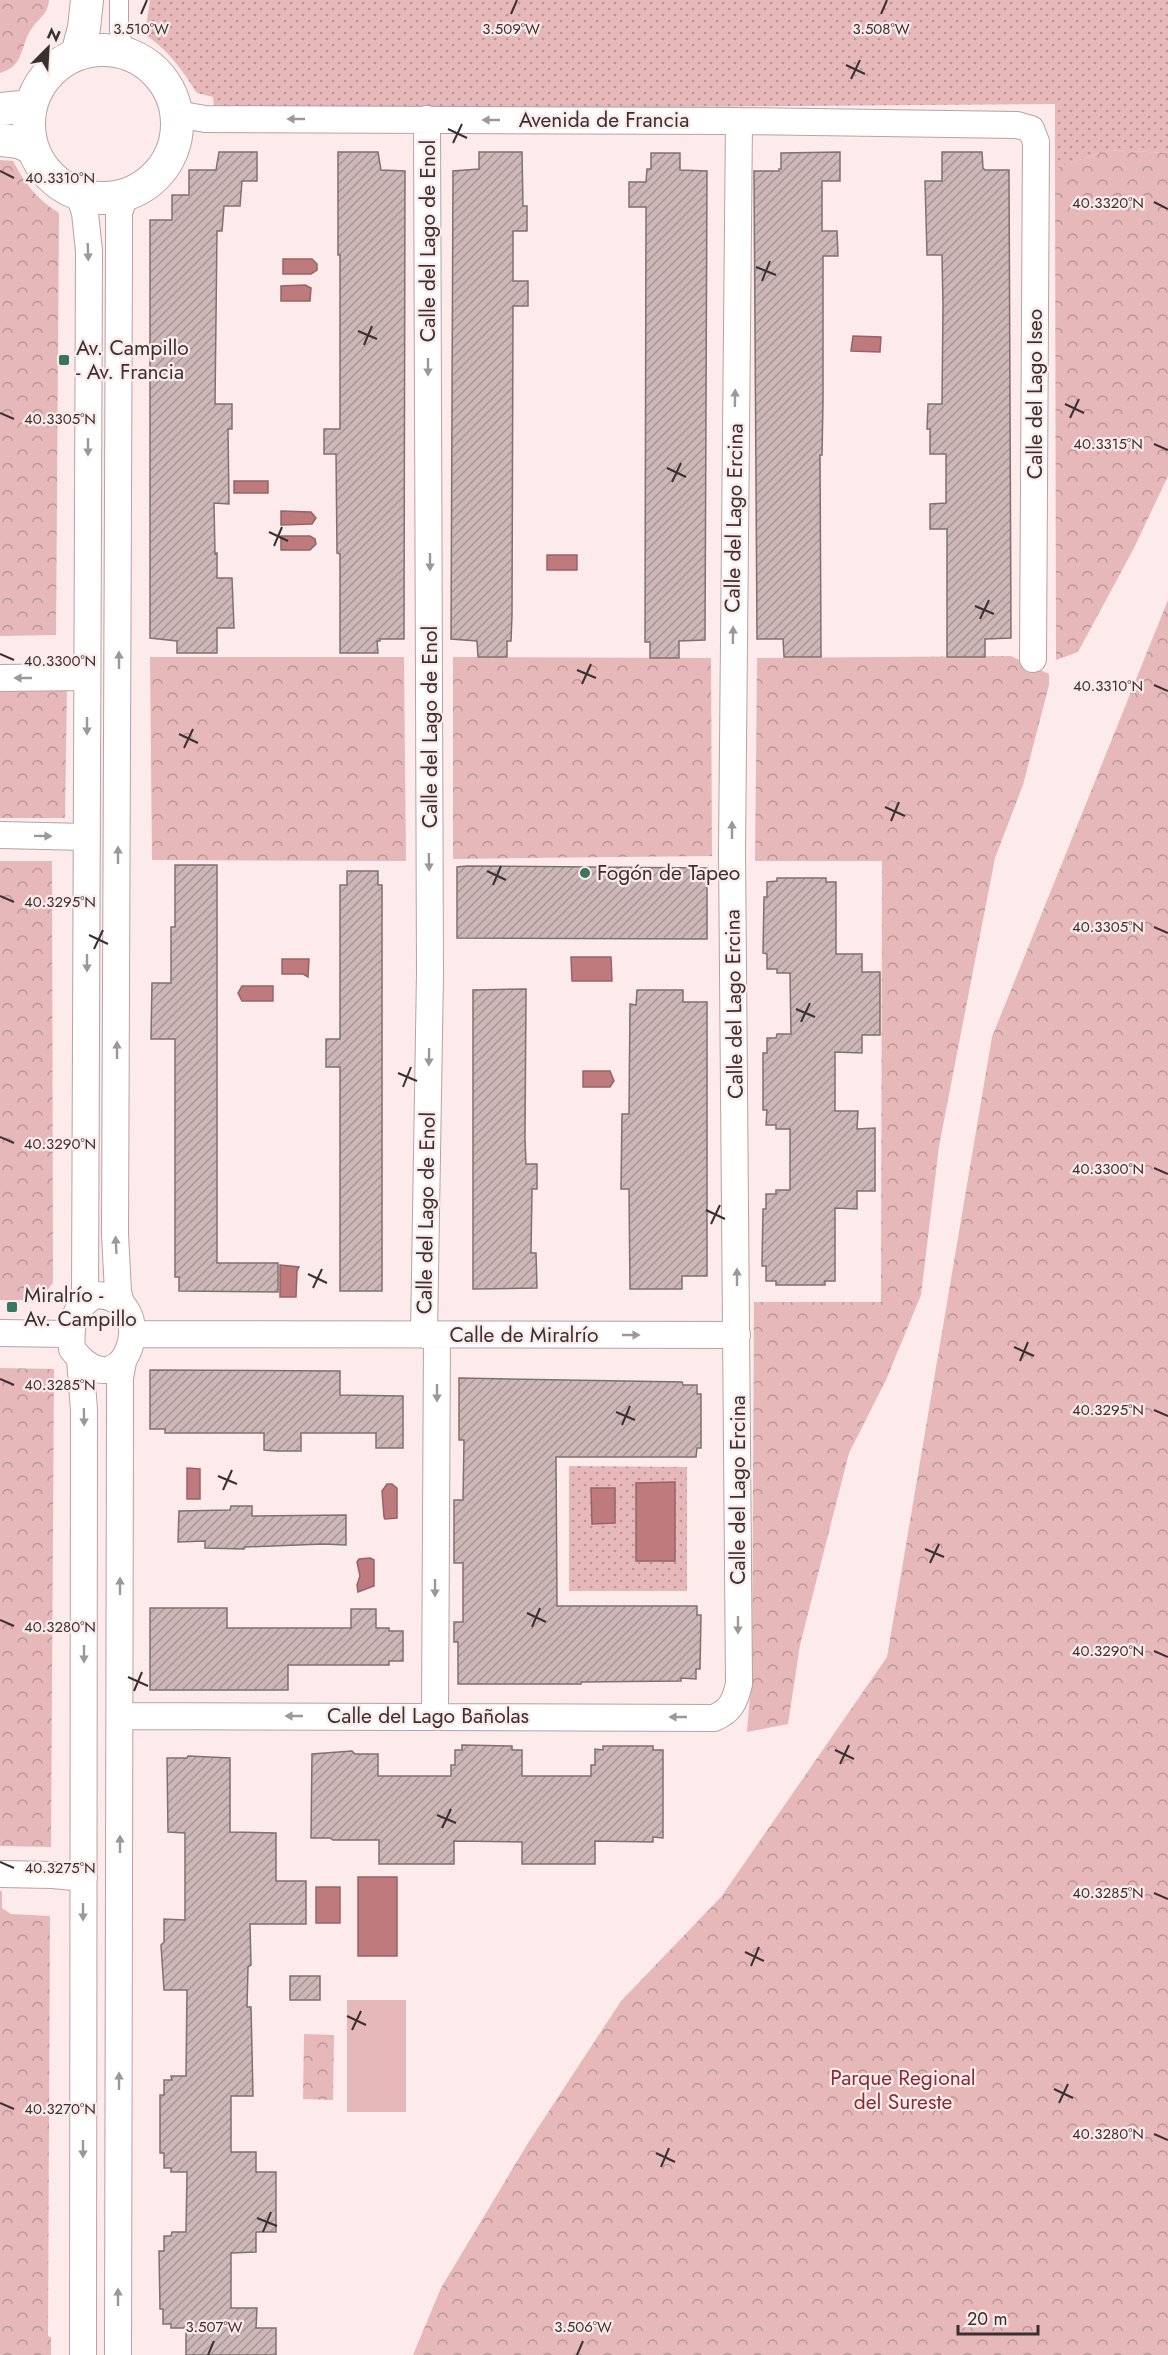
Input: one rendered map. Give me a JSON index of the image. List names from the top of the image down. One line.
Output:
{"streets":{"street":["Avenida de Francia","Calle del Lago de Enol","Calle del Lago Iseo","Calle del Lago Ercina","Calle de Miralrío","Calle del Lago Bañolas"]},"crossings":[["Avenida de Francia","Calle del Lago de Enol"],["Avenida de Francia","Calle del Lago Iseo"],["Avenida de Francia","Calle del Lago Ercina"],["Calle del Lago de Enol","Calle de Miralrío"],["Calle del Lago de Enol","Calle del Lago Bañolas"],["Calle del Lago Ercina","Calle de Miralrío"],["Calle del Lago Ercina","Calle del Lago Bañolas"]],"one_way":["Avenida de Francia","Calle del Lago de Enol","Calle de Miralrío","Calle del Lago Bañolas"],"parks":["Parque Regional del Sureste"],"places":{"transit":["Av. Campillo - Av. Francia","Miralrío - Av. Campillo"],"other":["Fogón de Tapeo"]},"scale_bar":"20 m","north":"top right","coordinates":["3.509°W","3.508°W","3.510°W","40.3310°N","40.3320°N","40.3305°N","40.3315°N","40.3300°N","40.3295°N","40.3290°N","40.3285°N","40.3280°N","40.3275°N","40.3270°N","3.507°W","3.506°W"]}
